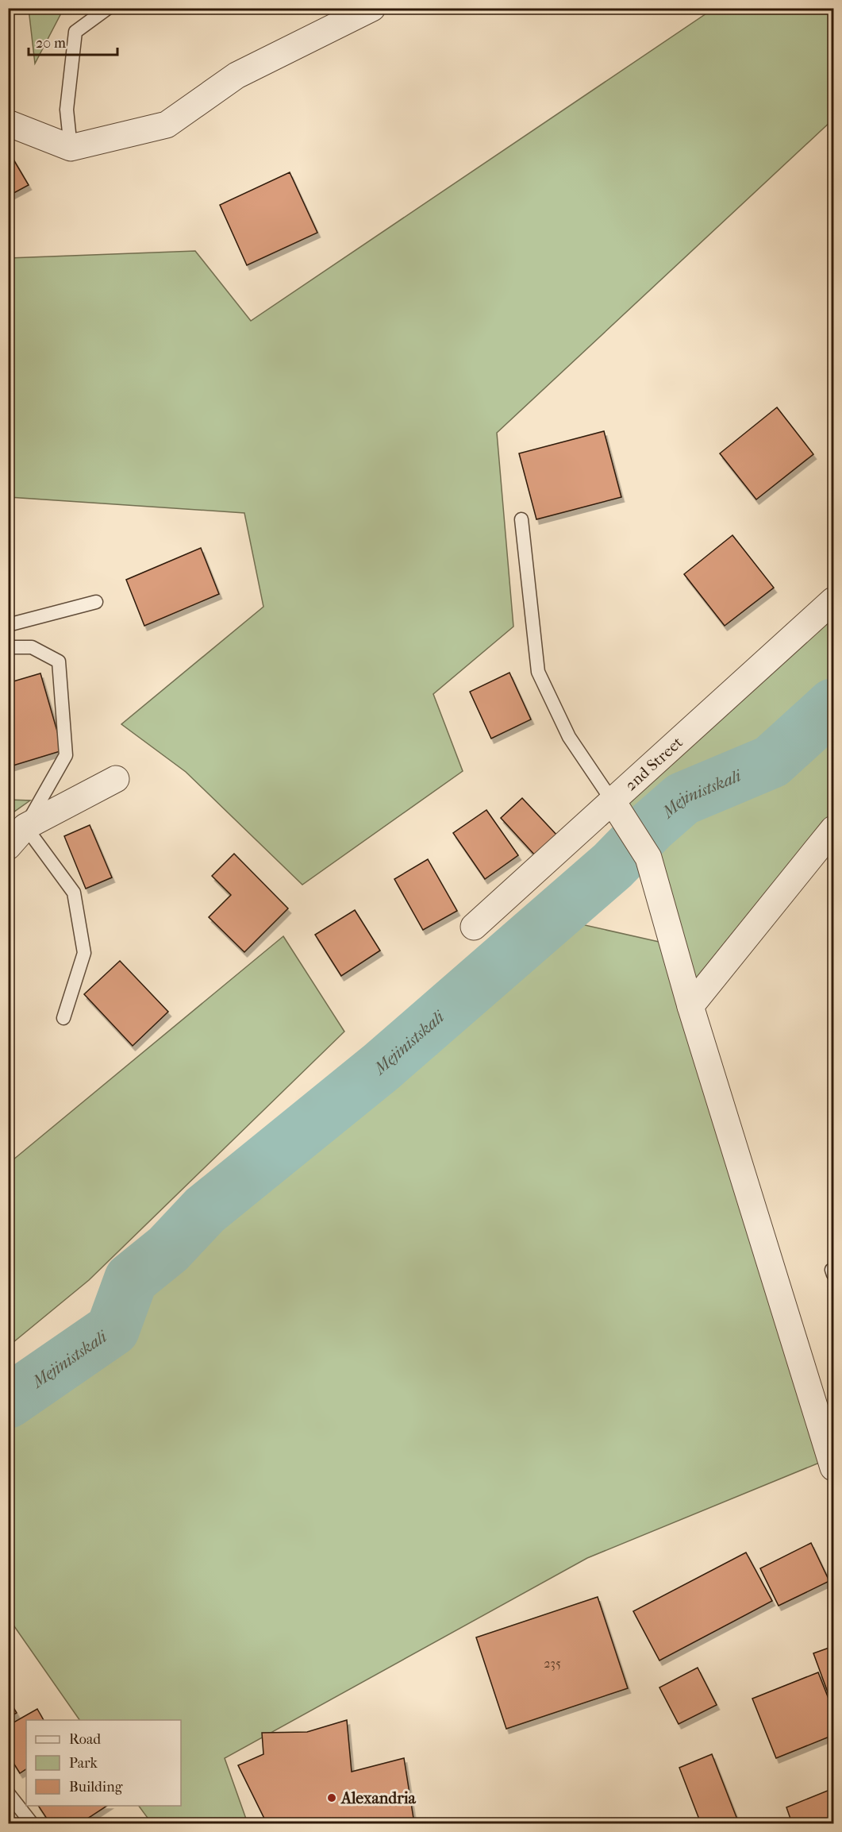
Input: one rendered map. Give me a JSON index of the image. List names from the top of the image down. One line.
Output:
{"streets":{"street":["2nd Street"]},"water":["Mejinistskali"],"places":["Alexandria"],"house_numbers":["235"],"legend":["Road","Park","Building"],"scale_bar":"20 m"}
